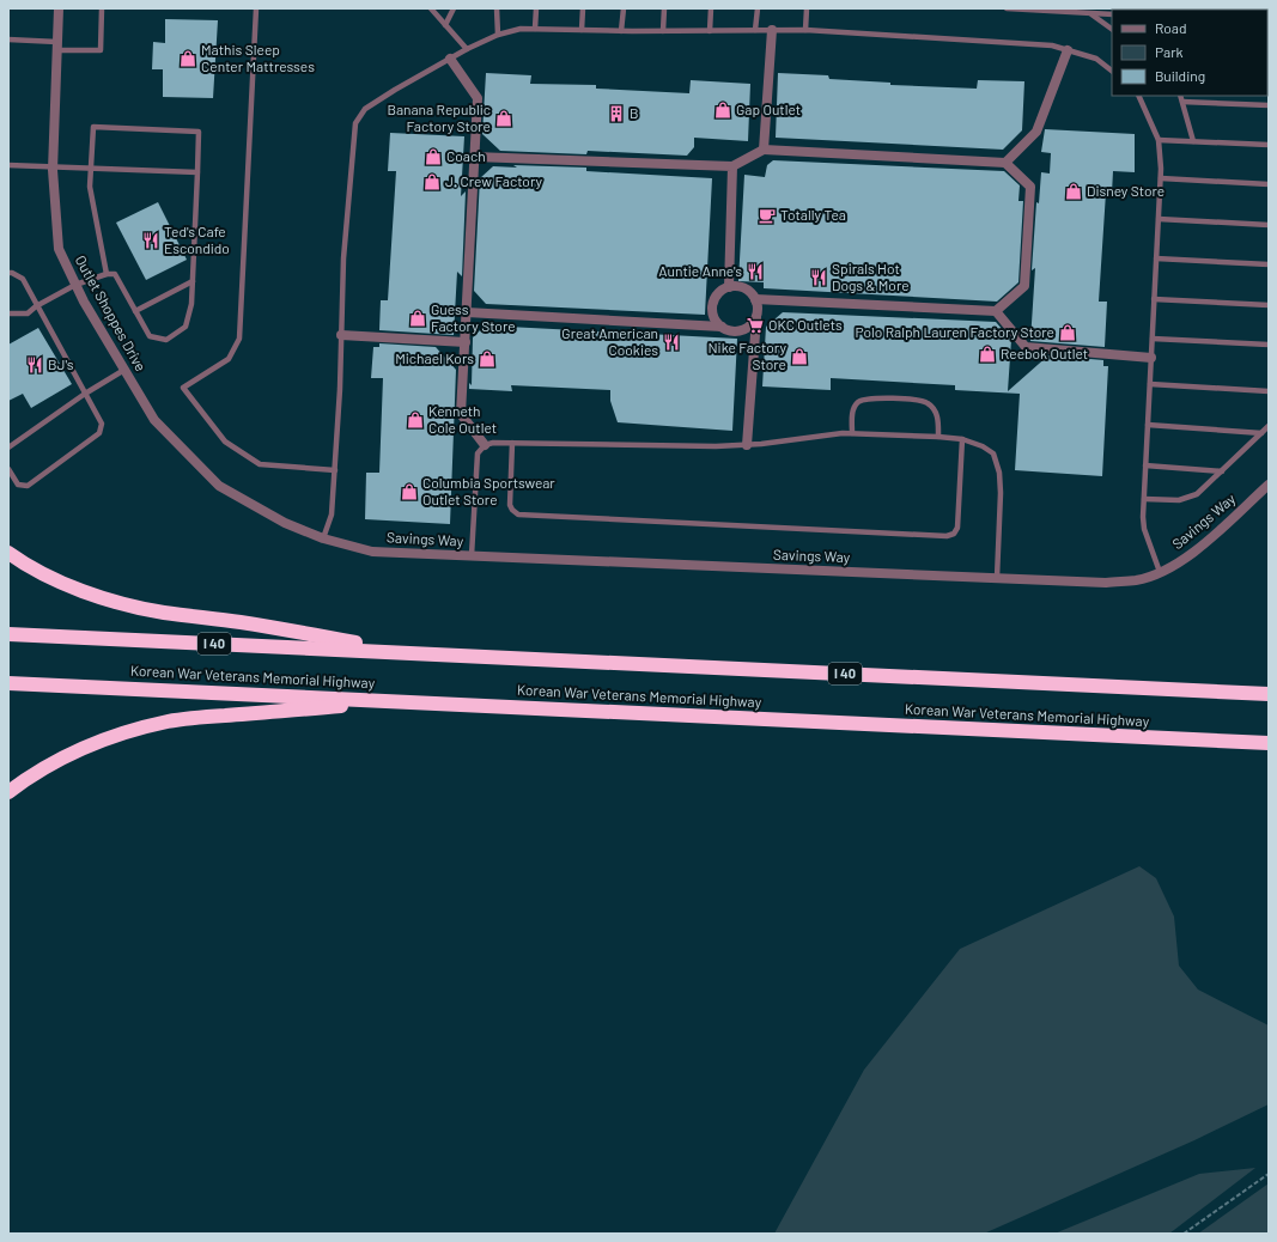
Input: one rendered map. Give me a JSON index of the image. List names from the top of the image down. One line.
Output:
{"streets":{"highway":["I 40","Korean War Veterans Memorial Highway"],"street":["Outlet Shoppes Drive","Savings Way"]},"crossings":[["Outlet Shoppes Drive","Savings Way"]],"places":{"shop":["Mathis Sleep Center Mattresses","Gap Outlet","Banana Republic Factory Store","Coach","J. Crew Factory","Disney Store","Guess Factory Store","Polo Ralph Lauren Factory Store","Reebok Outlet","Nike Factory Store","Michael Kors","Kenneth Cole Outlet","Columbia Sportswear Outlet Store"],"building":["B"],"cafe":["Totally Tea"],"restaurant":["Ted's Cafe Escondido","Auntie Anne's","Spirals Hot Dogs & More","Great American Cookies","BJ's"],"supermarket":["OKC Outlets"]},"legend":["Road","Park","Building"]}
